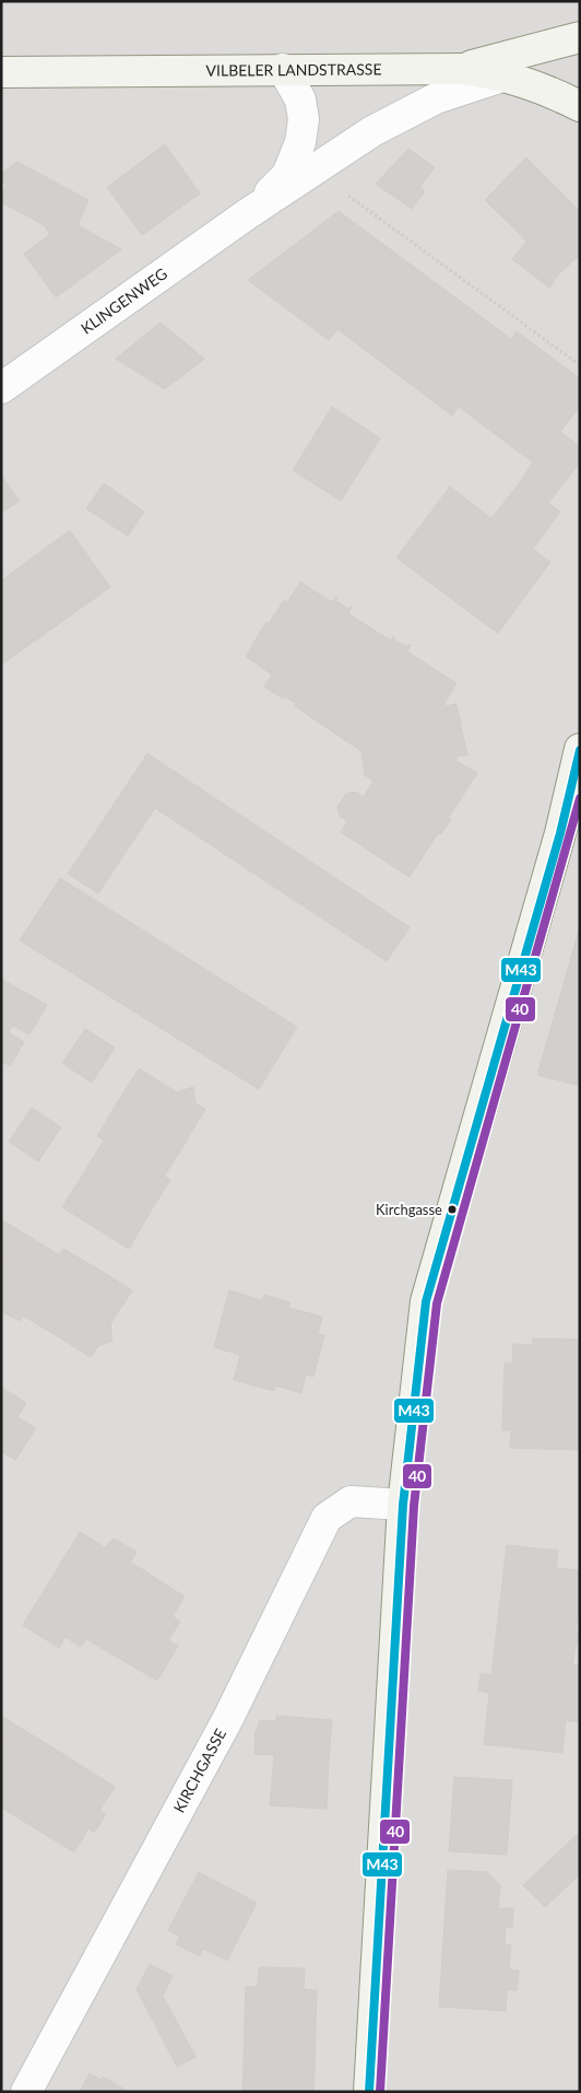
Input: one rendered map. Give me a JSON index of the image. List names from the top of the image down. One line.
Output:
{"streets":{"main road":["VILBELER LANDSTRASSE"],"street":["KLINGENWEG","KIRCHGASSE"]},"crossings":[["VILBELER LANDSTRASSE","KLINGENWEG"]],"places":["Kirchgasse"],"lines":["transit line M43","transit line 40"]}
